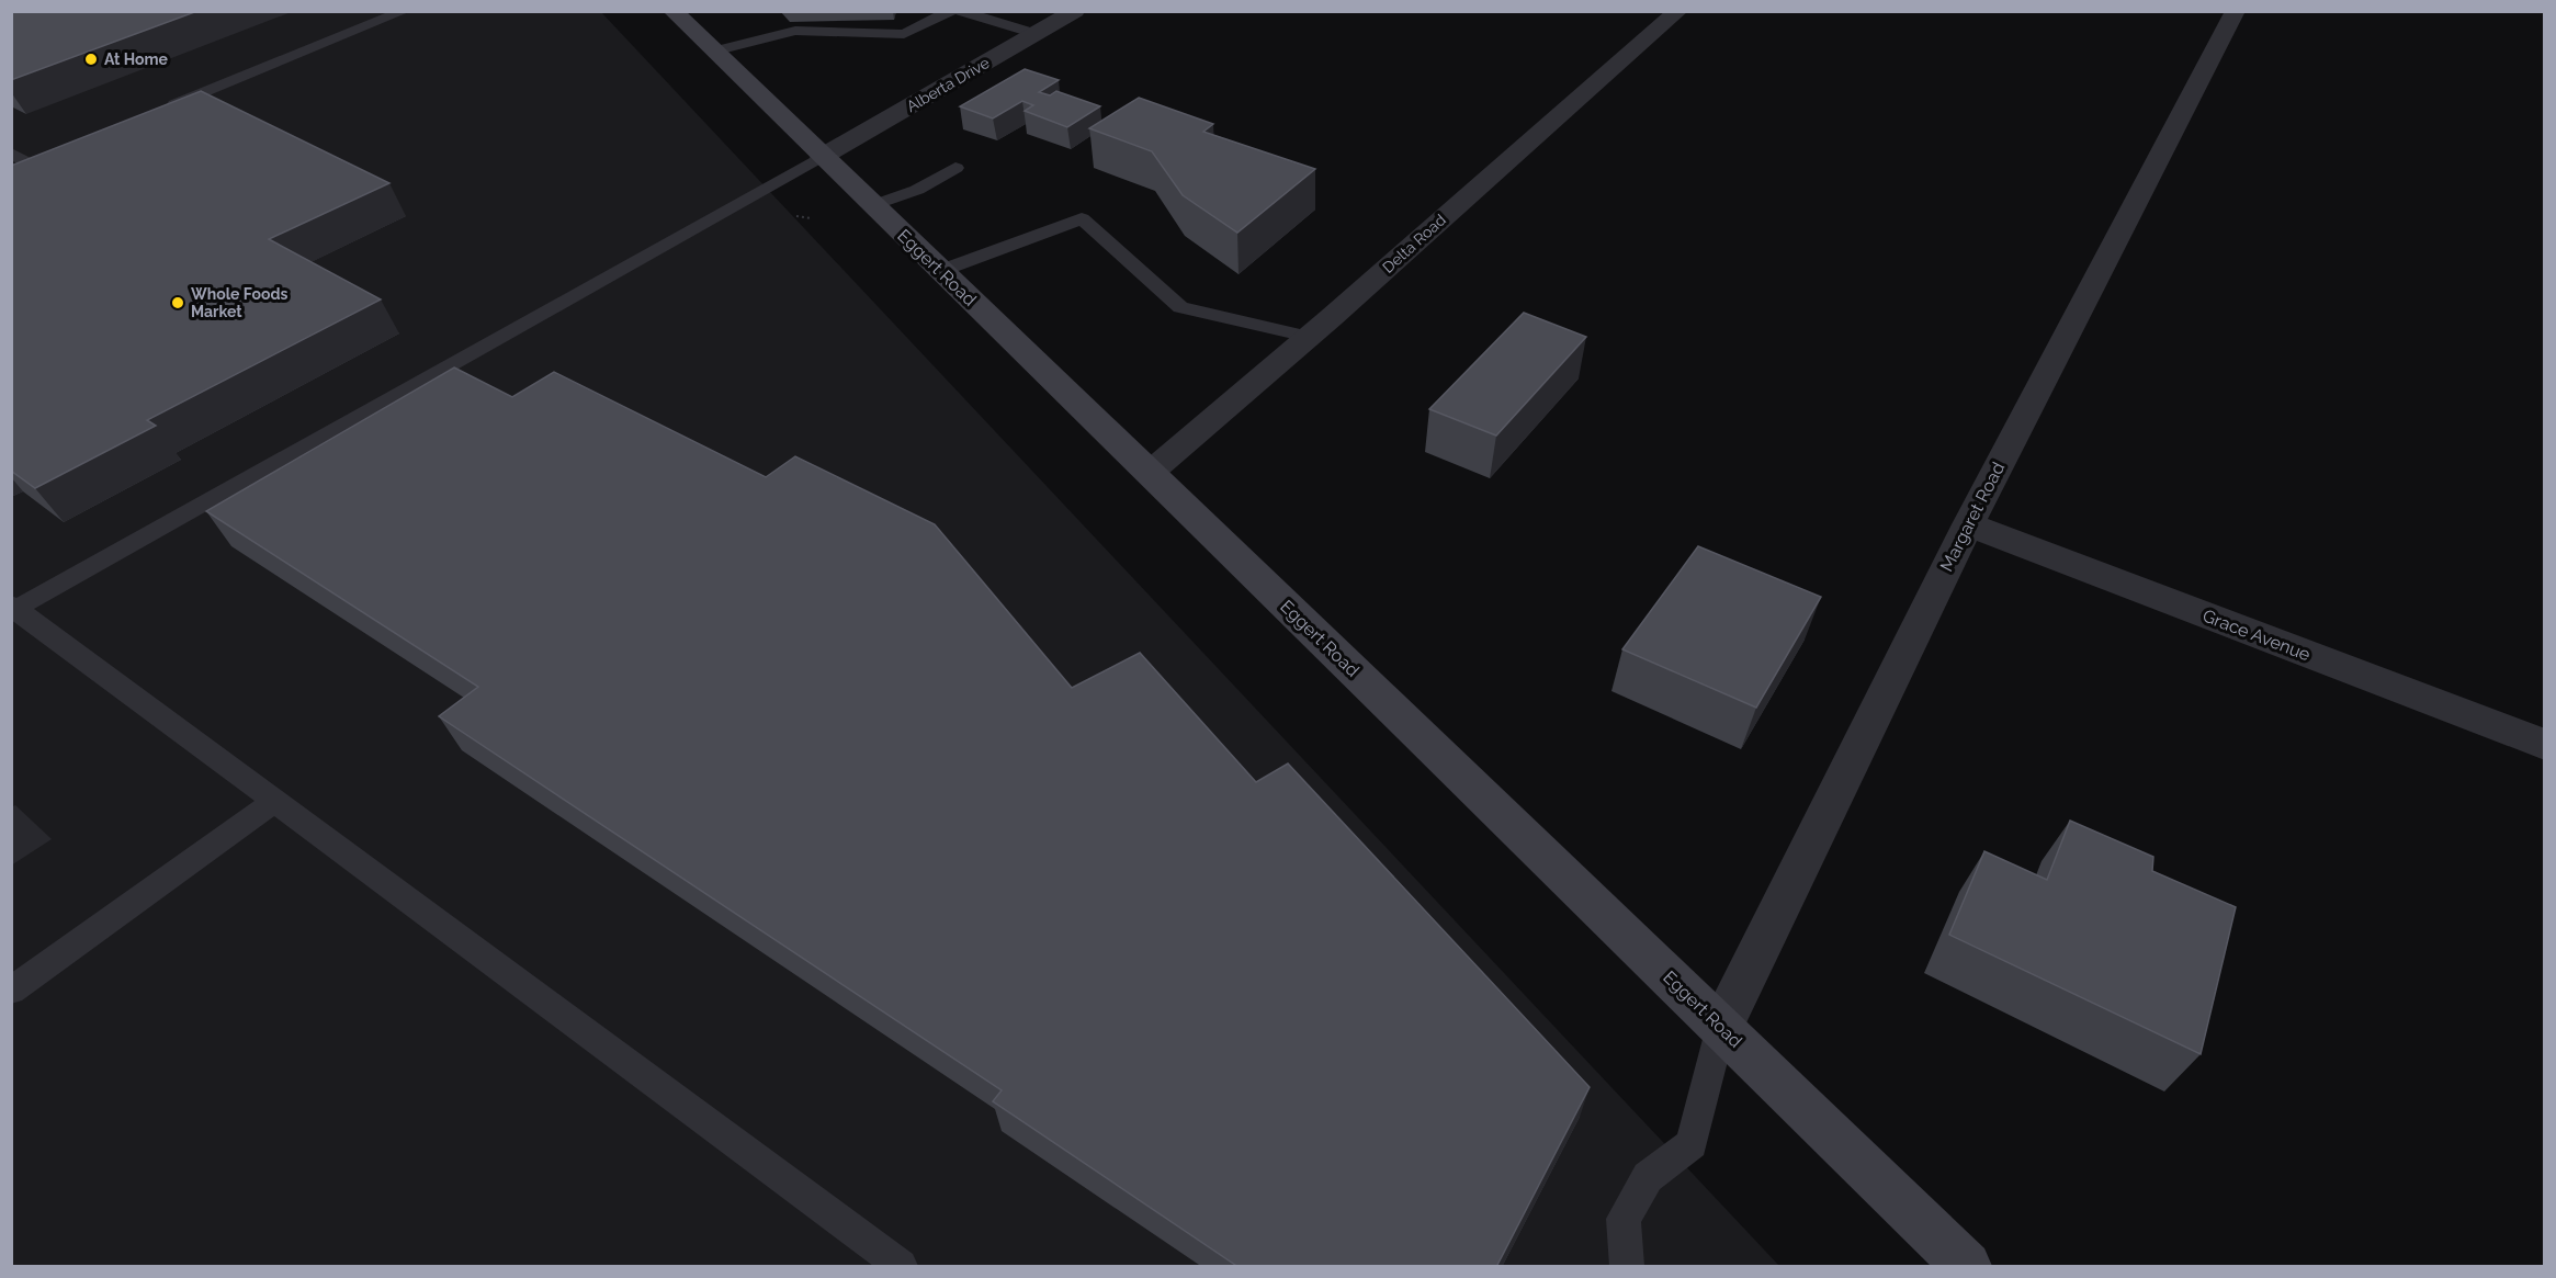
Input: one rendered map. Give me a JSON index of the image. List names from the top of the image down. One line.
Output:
{"streets":{"street":["Alberta Drive","Delta Road","Eggert Road","Margaret Road","Grace Avenue"]},"crossings":[["Alberta Drive","Eggert Road"],["Delta Road","Eggert Road"],["Eggert Road","Margaret Road"],["Margaret Road","Grace Avenue"]],"places":["At Home","Whole Foods Market"]}
